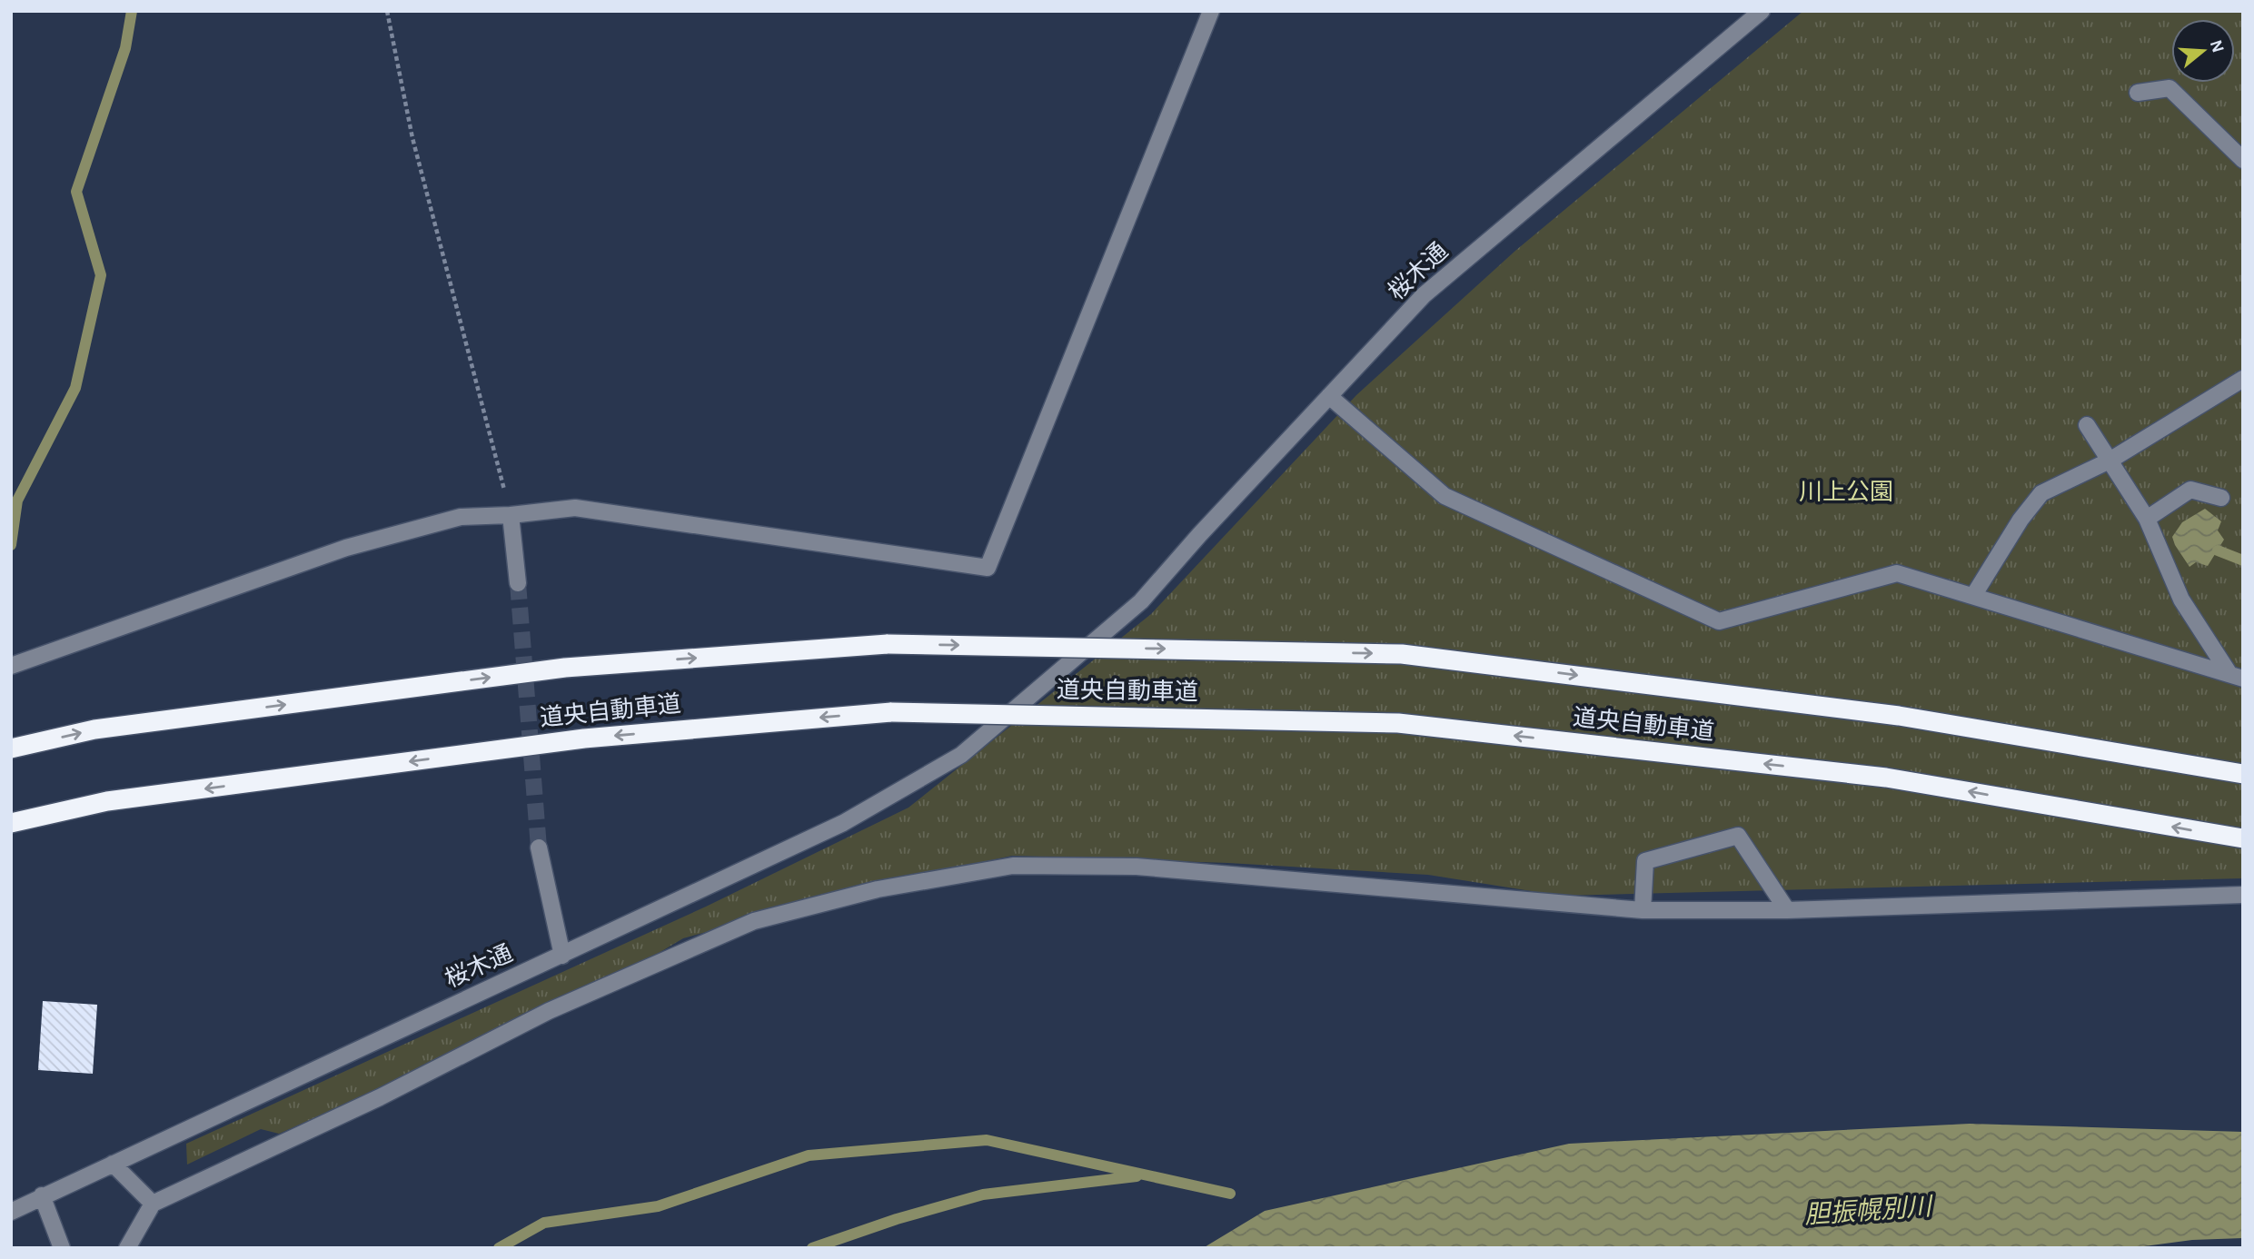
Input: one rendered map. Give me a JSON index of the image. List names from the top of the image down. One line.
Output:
{"streets":{"highway":["道央自動車道"],"street":["桜木通"]},"water":["胆振幌別川"],"parks":["川上公園"],"north":"right"}
